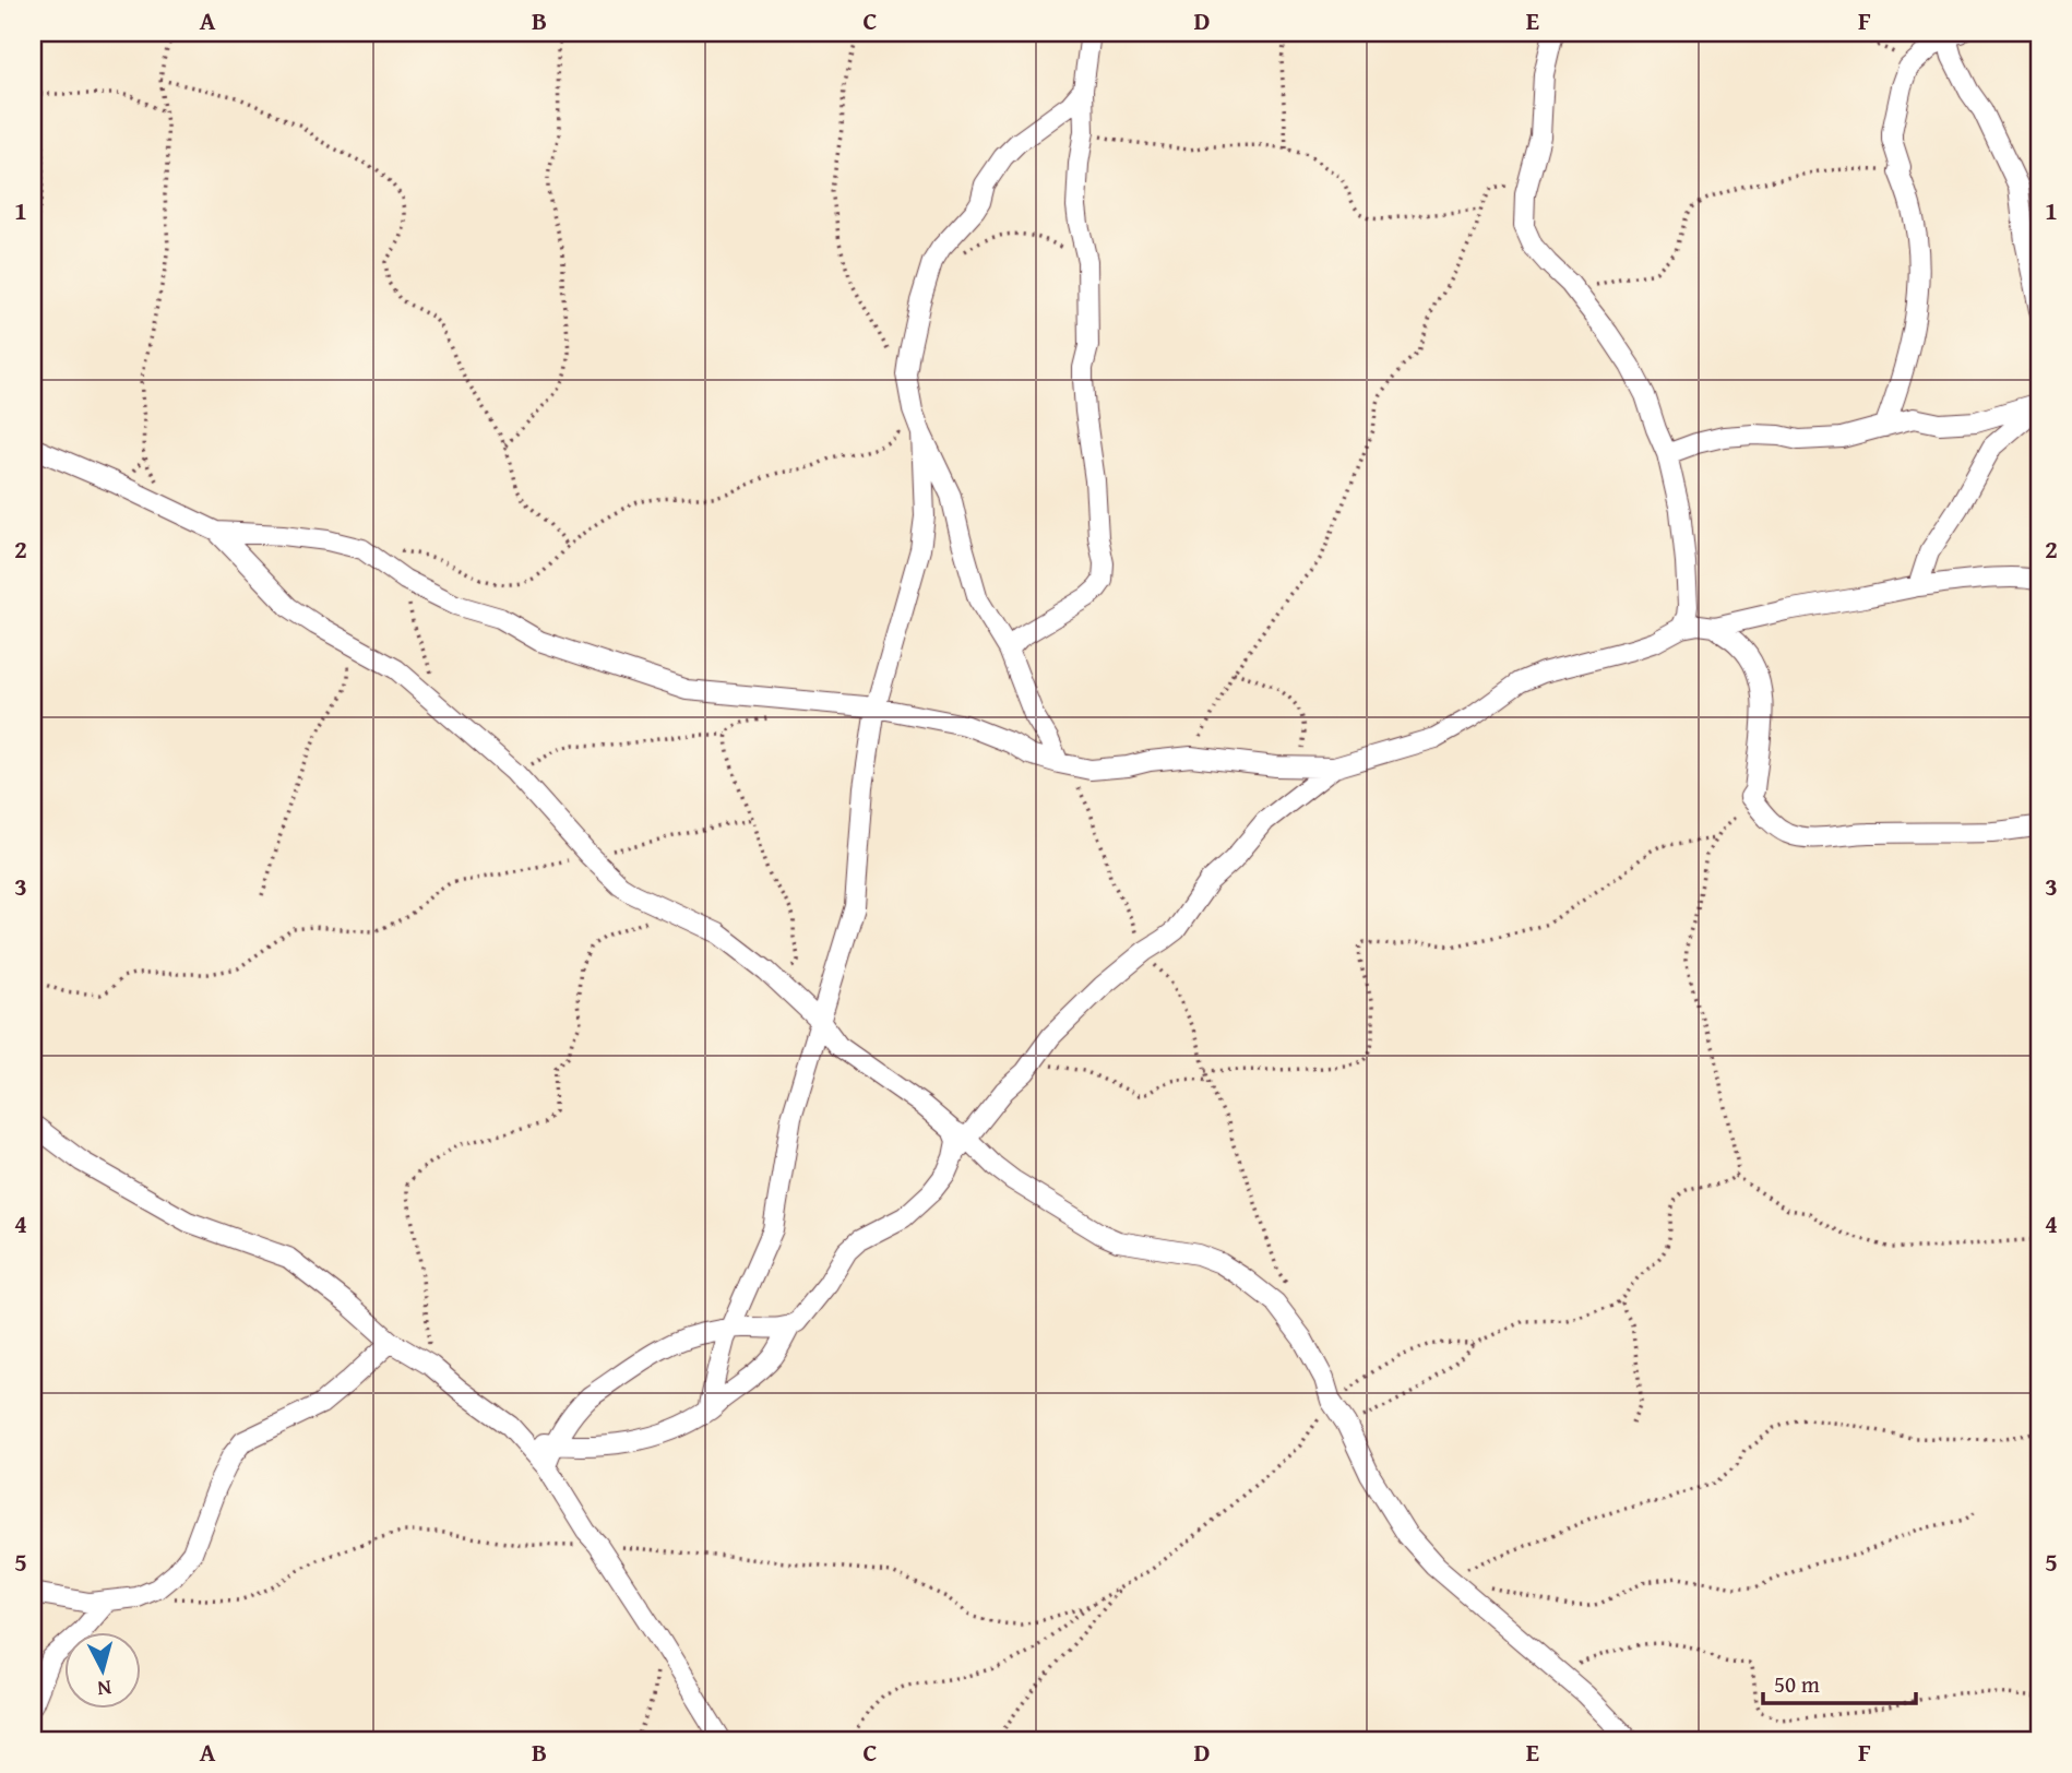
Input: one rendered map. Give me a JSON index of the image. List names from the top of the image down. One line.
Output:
{"scale_bar":"50 m","north":"bottom","grid":{"columns":["A","B","C","D","E","F"],"rows":["1","2","3","4","5"]}}
